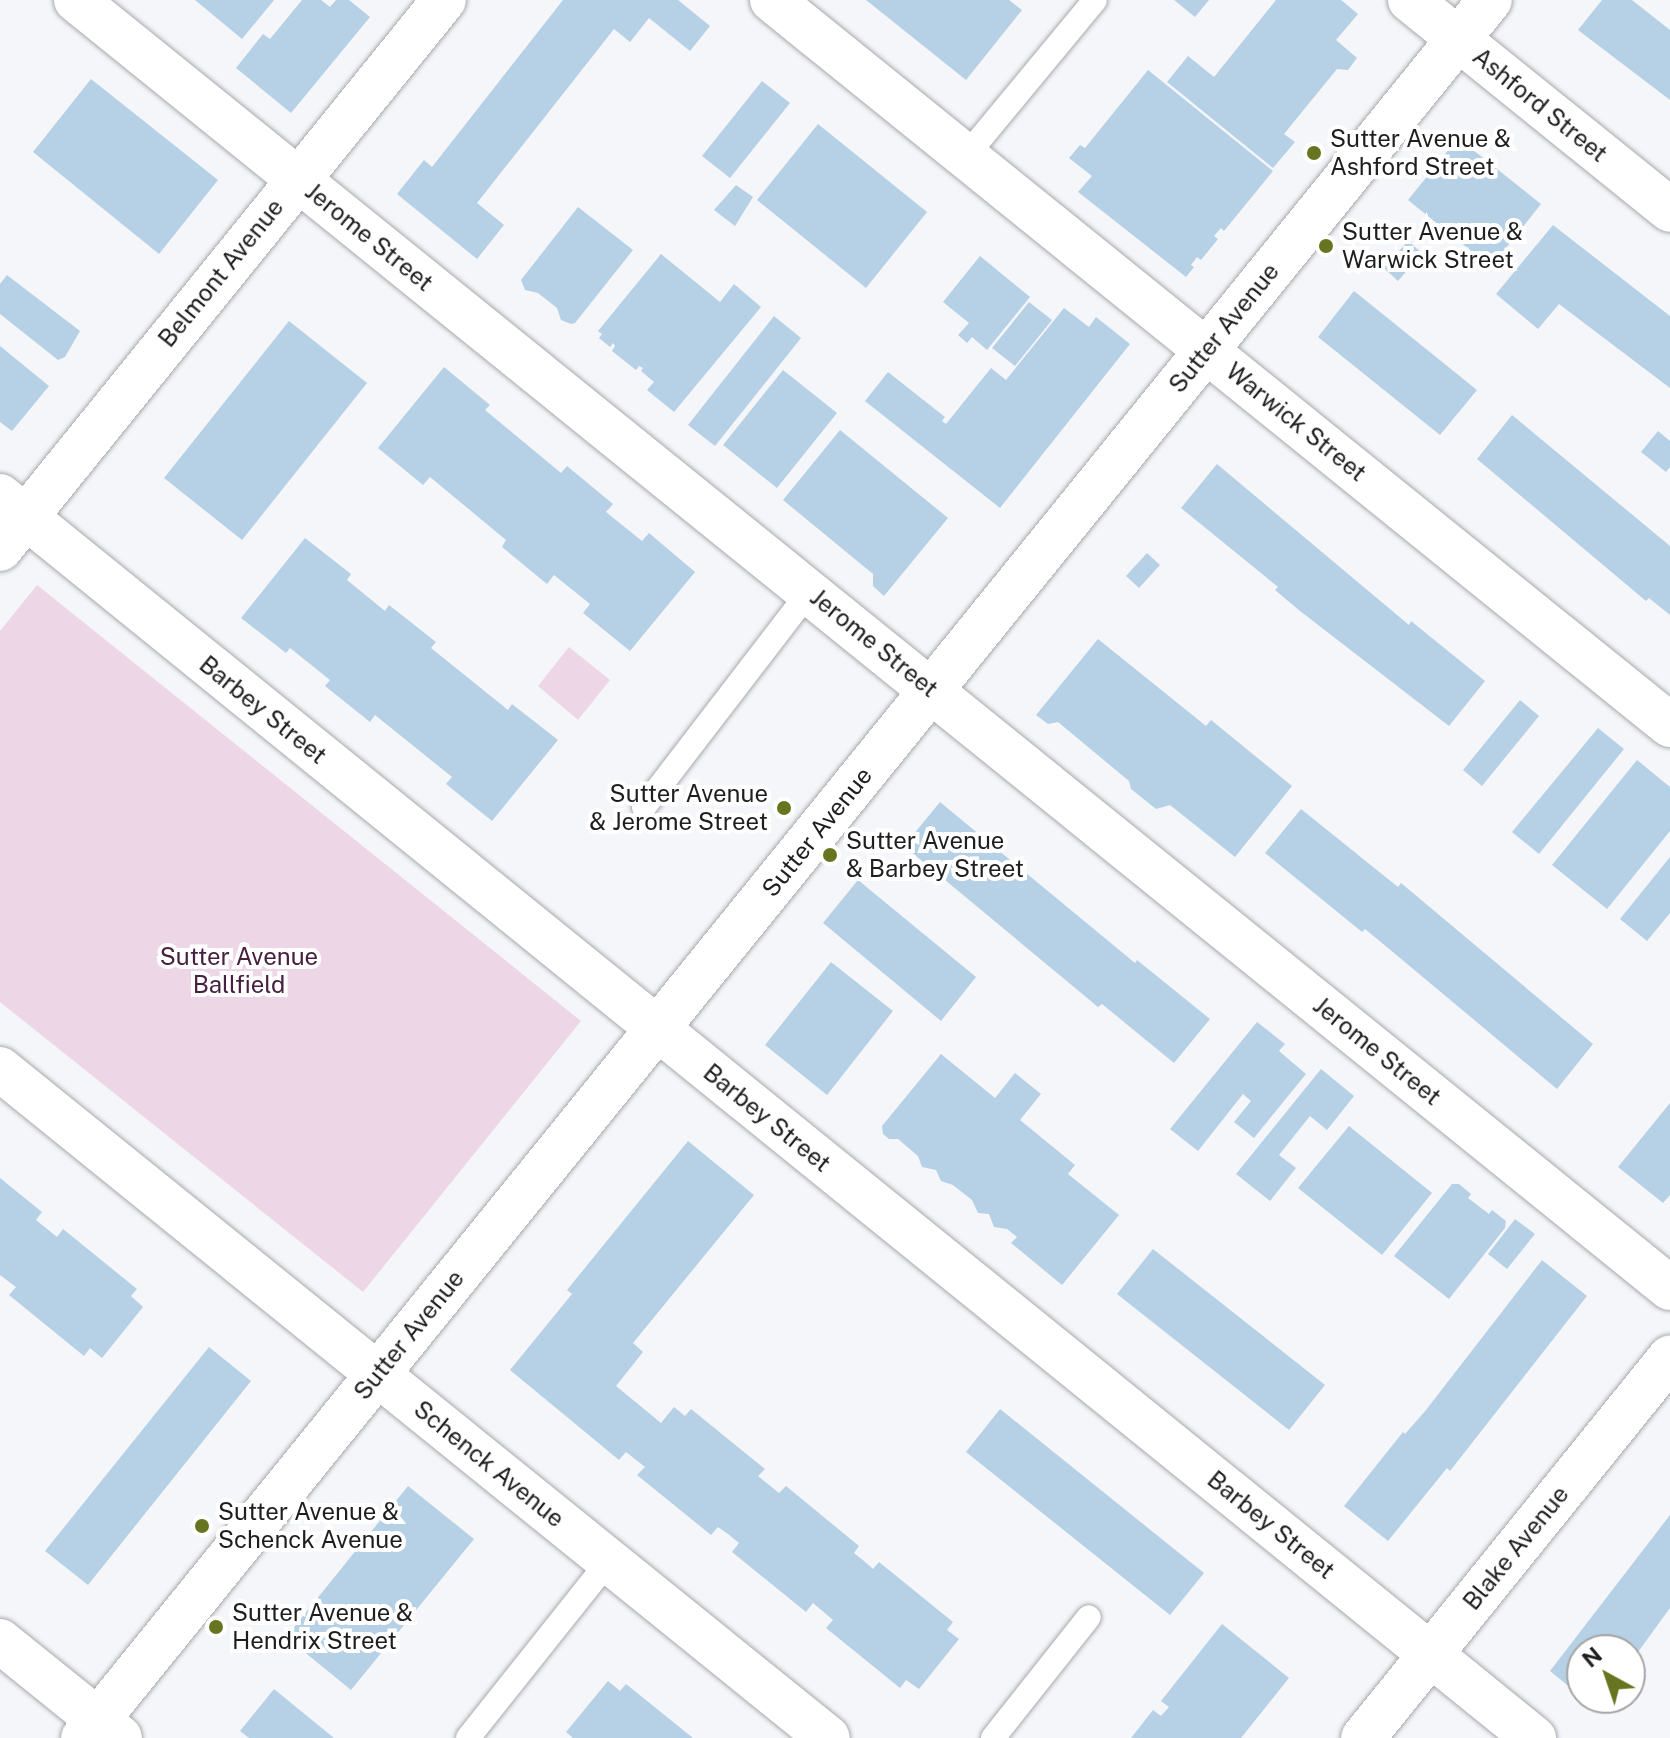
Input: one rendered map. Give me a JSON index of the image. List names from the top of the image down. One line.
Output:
{"streets":{"street":["Ashford Street","Jerome Street","Belmont Avenue","Sutter Avenue","Warwick Street","Barbey Street","Schenck Avenue","Blake Avenue"]},"crossings":[["Ashford Street","Sutter Avenue"],["Jerome Street","Belmont Avenue"],["Jerome Street","Sutter Avenue"],["Belmont Avenue","Barbey Street"],["Sutter Avenue","Warwick Street"],["Sutter Avenue","Barbey Street"],["Sutter Avenue","Schenck Avenue"],["Barbey Street","Blake Avenue"]],"parks":["Sutter Avenue Ballfield"],"places":["Sutter Avenue & Ashford Street","Sutter Avenue & Warwick Street","Sutter Avenue & Jerome Street","Sutter Avenue & Barbey Street","Sutter Avenue & Schenck Avenue","Sutter Avenue & Hendrix Street"],"north":"top left"}
